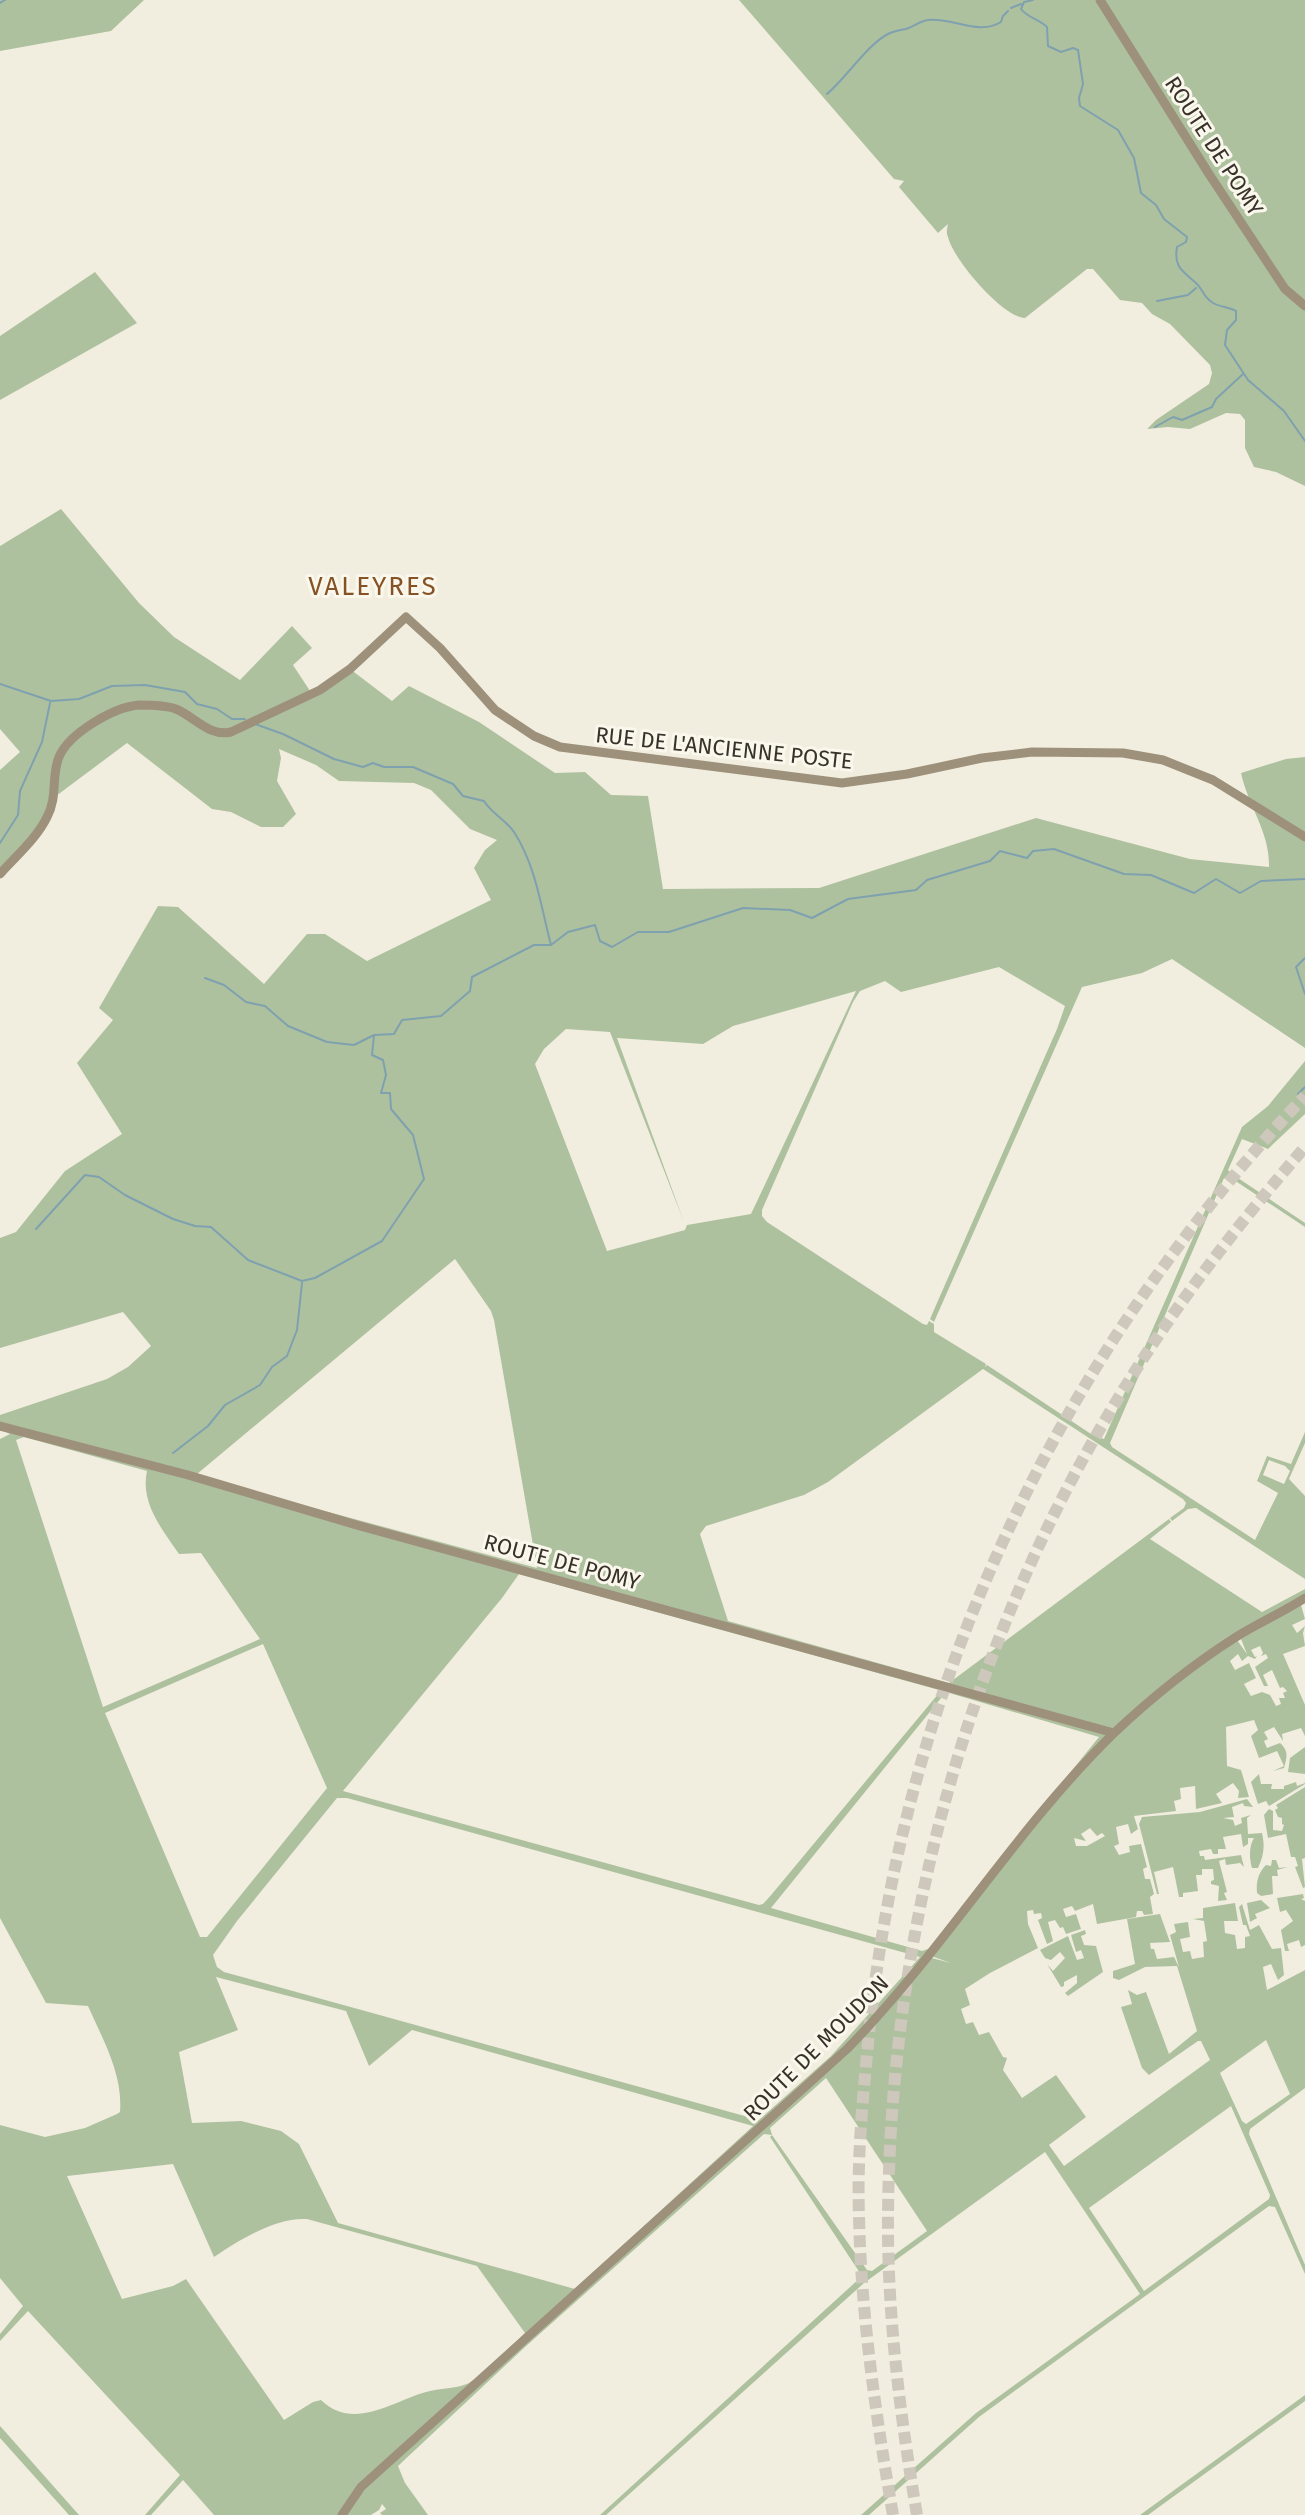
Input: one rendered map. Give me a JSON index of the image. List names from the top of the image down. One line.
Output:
{"streets":{"street":["ROUTE DE POMY","RUE DE L'ANCIENNE POSTE","ROUTE DE MOUDON"]},"crossings":[["ROUTE DE POMY","ROUTE DE MOUDON"]],"districts":["VALEYRES"]}
